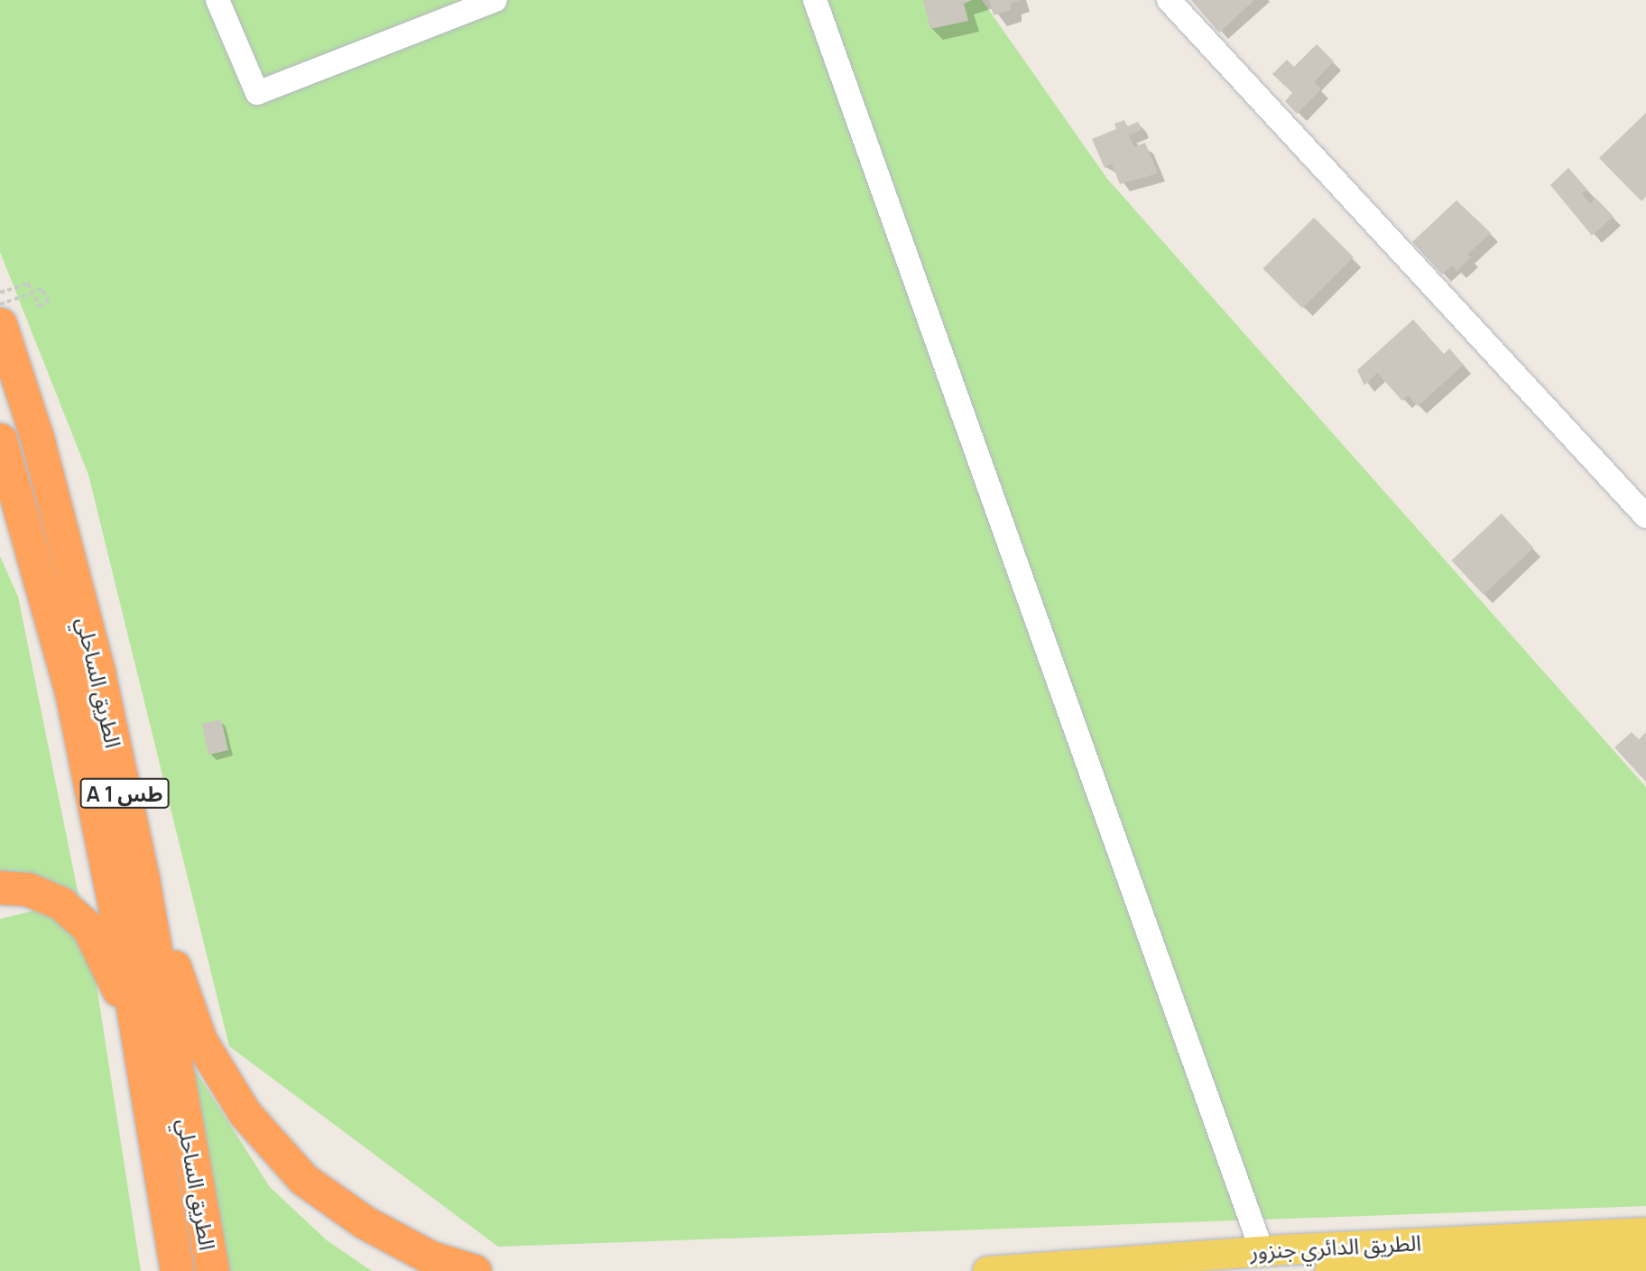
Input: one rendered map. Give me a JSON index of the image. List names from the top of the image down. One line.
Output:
{"streets":{"highway":["الطريق الساحلي","A 1 طس"],"main road":["الطريق الدائري جنزور"]}}
